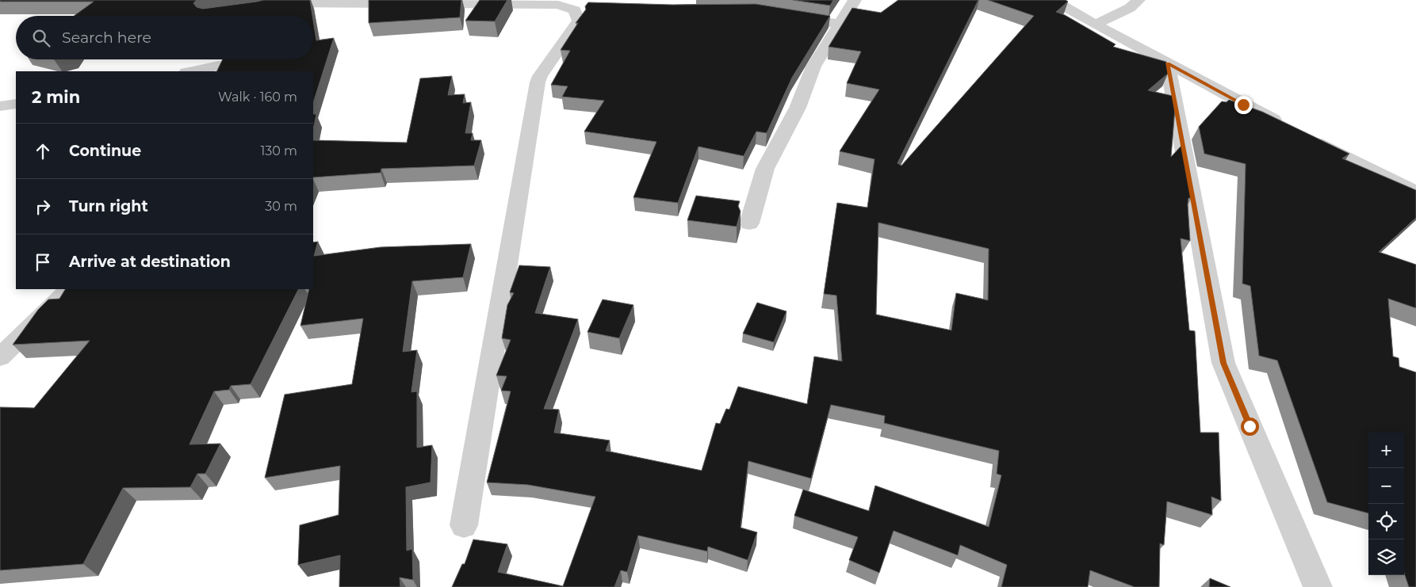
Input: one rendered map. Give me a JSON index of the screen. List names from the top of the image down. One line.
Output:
{"page":{"search":"Search here","heading":["2 min","Walk · 160 m"],"list":[["Continue","130 m"],["Turn right","30 m"],"Arrive at destination"],"map_buttons":["+","−"]}}
